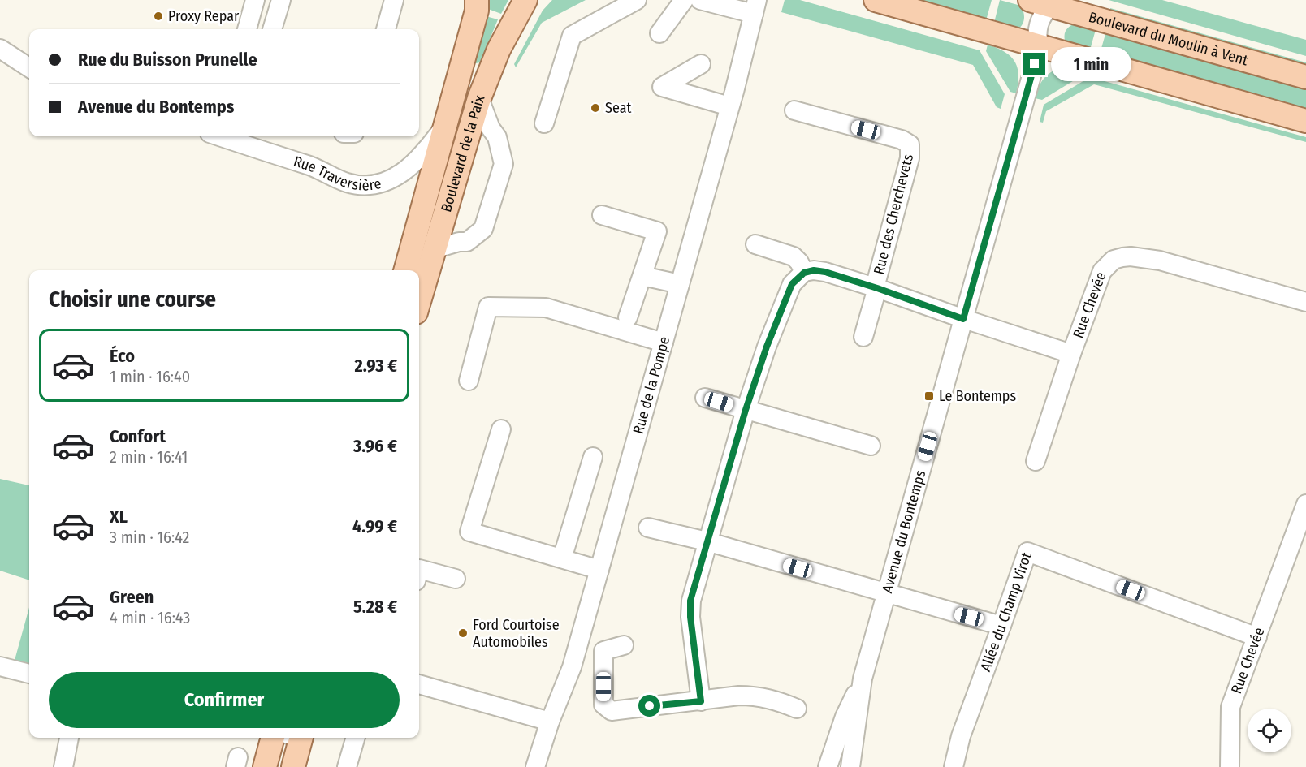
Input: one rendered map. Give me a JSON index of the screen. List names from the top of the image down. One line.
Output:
{"streets":{"main road":["Boulevard du Moulin à Vent","Boulevard de la Paix"],"street":["Rue Traversière","Rue des Cherchevets","Rue Chevée","Rue de la Pompe","Avenue du Bontemps","Allée du Champ Virot"]},"crossings":[["Boulevard du Moulin à Vent","Avenue du Bontemps"],["Boulevard de la Paix","Rue Traversière"],["Rue des Cherchevets","Rue Chevée"],["Rue des Cherchevets","Avenue du Bontemps"],["Rue Chevée","Avenue du Bontemps"],["Rue Chevée","Allée du Champ Virot"]],"places":{"other":["Proxy Repar","Seat","Ford Courtoise Automobiles"],"transit":["Le Bontemps"]},"page":{"banner":["Rue du Buisson Prunelle","Avenue du Bontemps"],"bubble":"1 min","heading":"Choisir une course","list":[{"name":"Éco","note":"1 min · 16:40","value":"2.93 €"},{"name":"Confort","note":"2 min · 16:41","value":"3.96 €"},{"name":"XL","note":"3 min · 16:42","value":"4.99 €"},{"name":"Green","note":"4 min · 16:43","value":"5.28 €"}],"buttons":"Confirmer"}}
